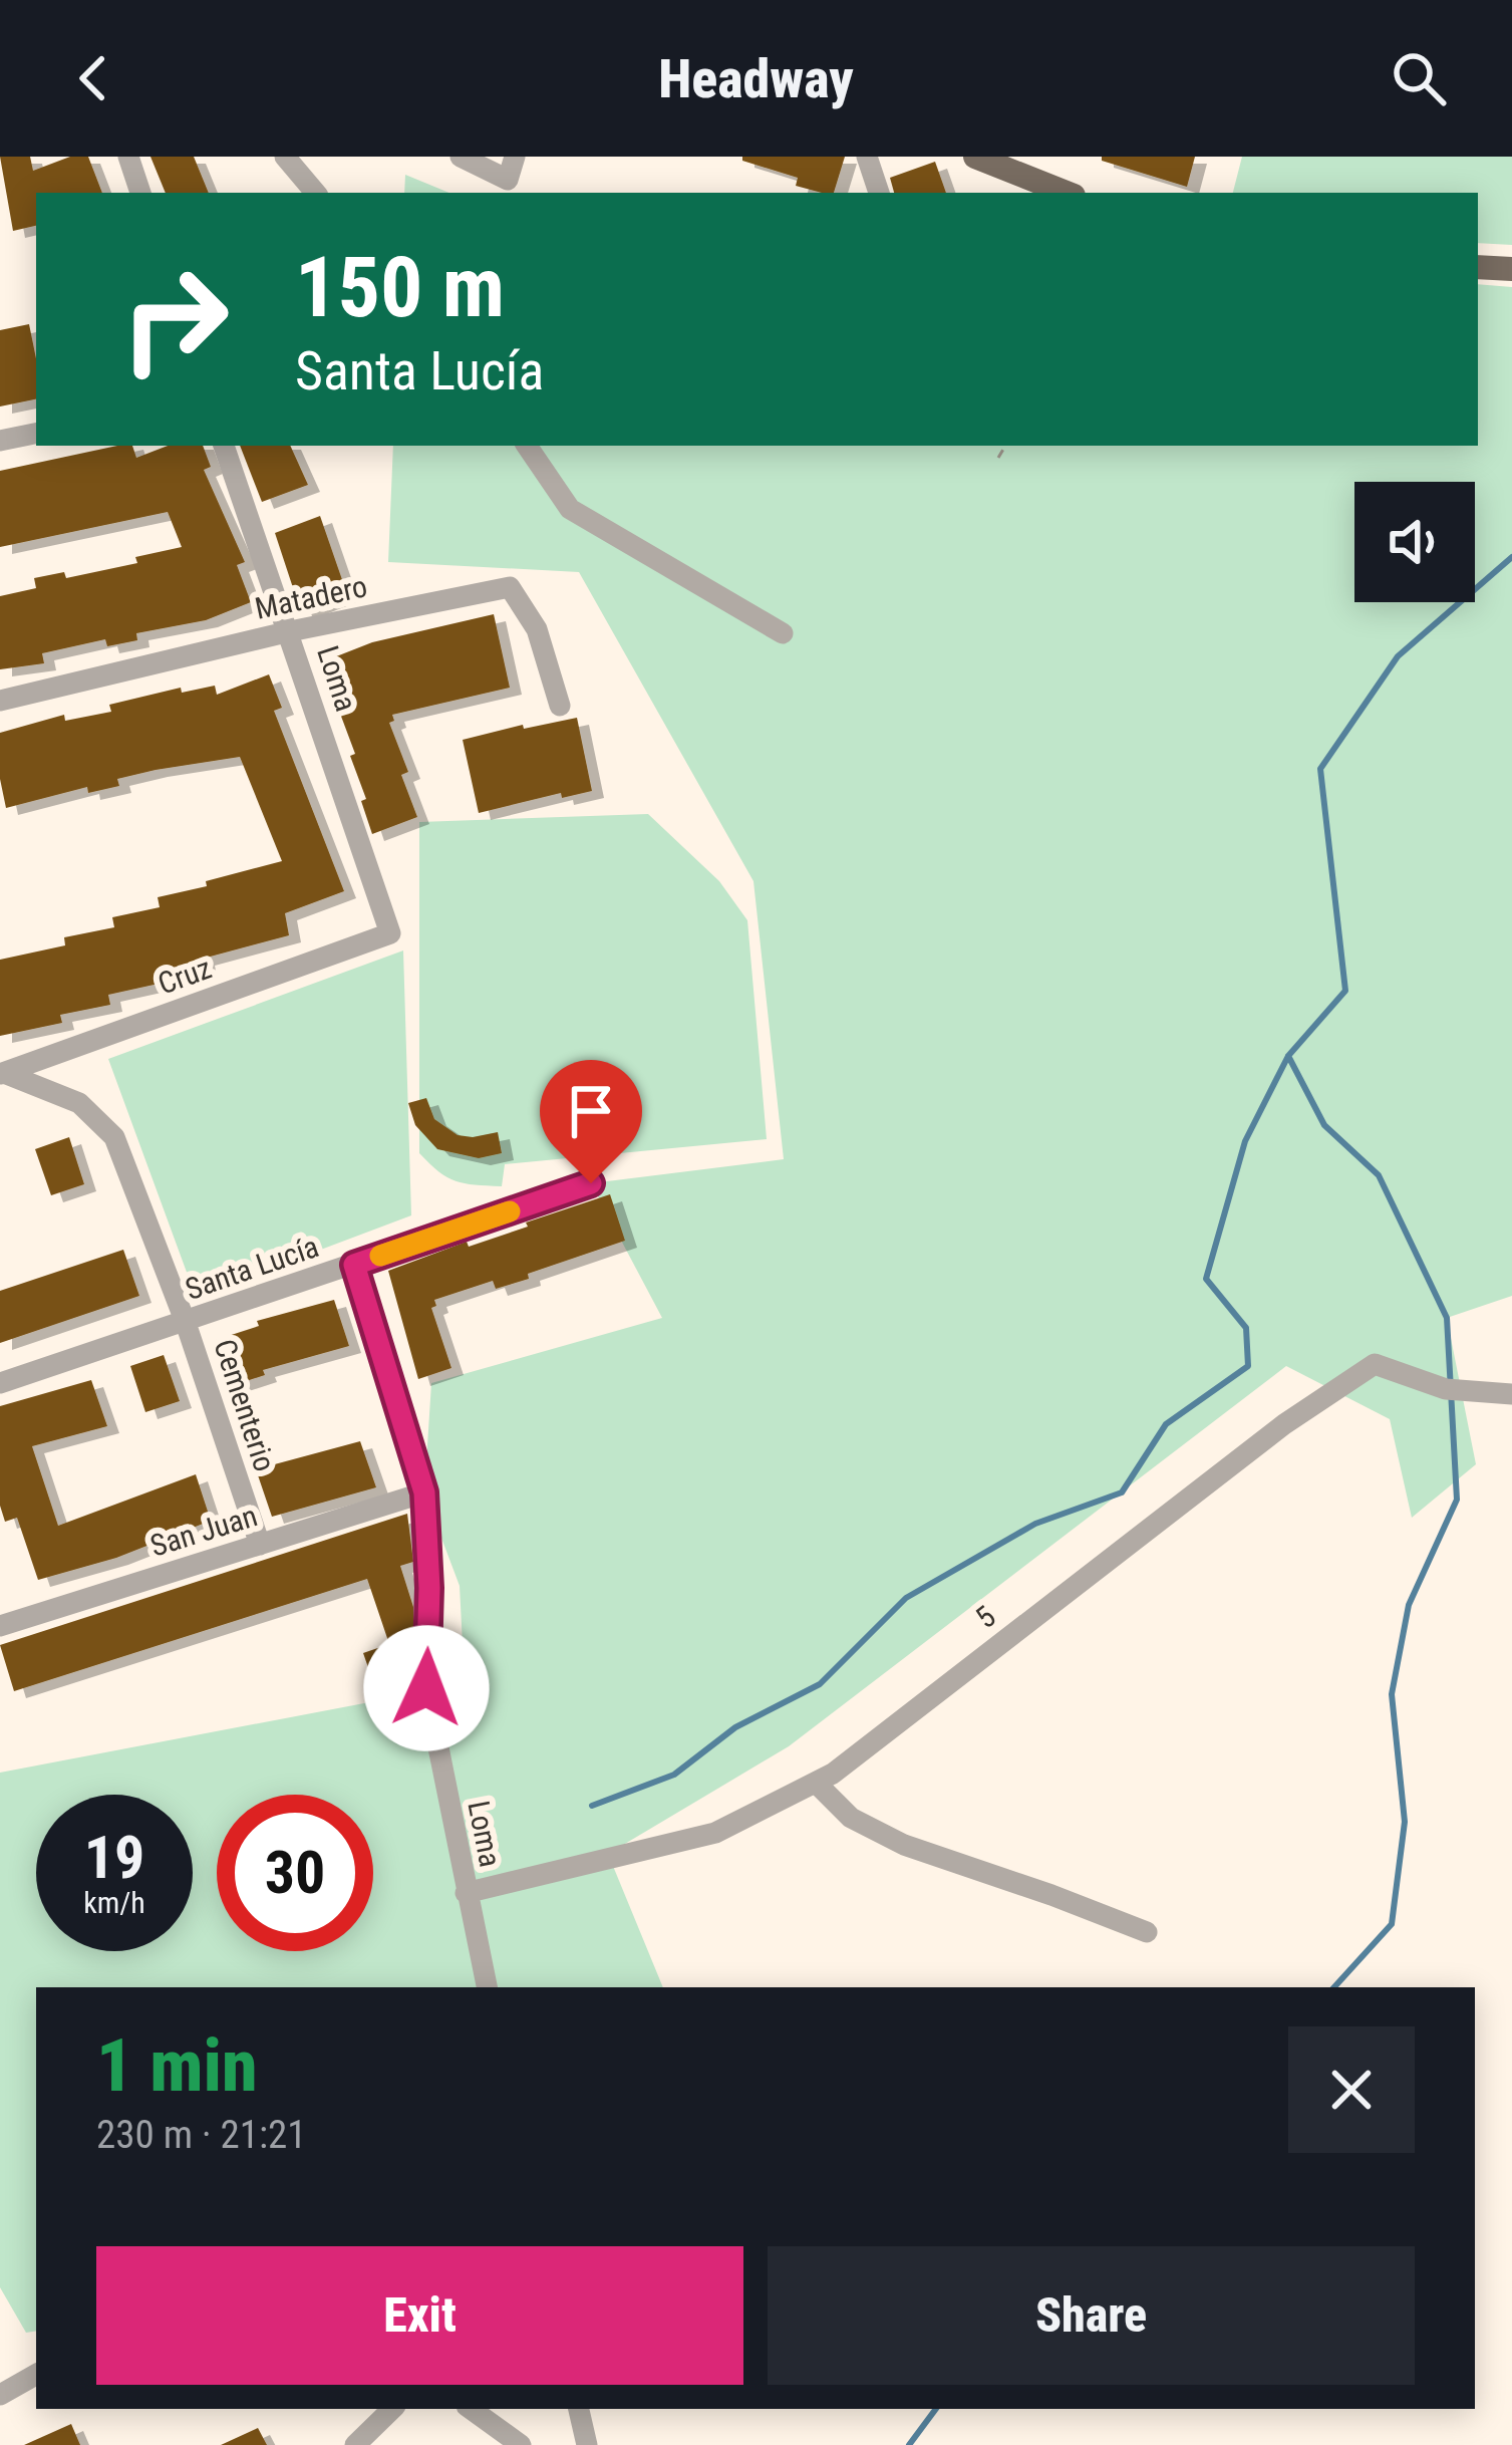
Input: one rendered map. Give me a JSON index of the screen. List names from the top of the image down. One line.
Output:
{"streets":{"street":["Matadero","Loma","Cruz","Santa Lucía","Cementerio","San Juan","5"]},"crossings":[["Matadero","Loma"],["Loma","Cruz"],["Loma","Santa Lucía"],["Loma","San Juan"],["Loma","5"],["Cruz","Cementerio"],["Santa Lucía","Cementerio"],["Cementerio","San Juan"]],"page":{"header":"Headway","turn":["150 m","Santa Lucía"],"speed":"19 km/h","limit":"30","heading":["1 min","230 m · 21:21"],"buttons":["Exit","Share"]}}
